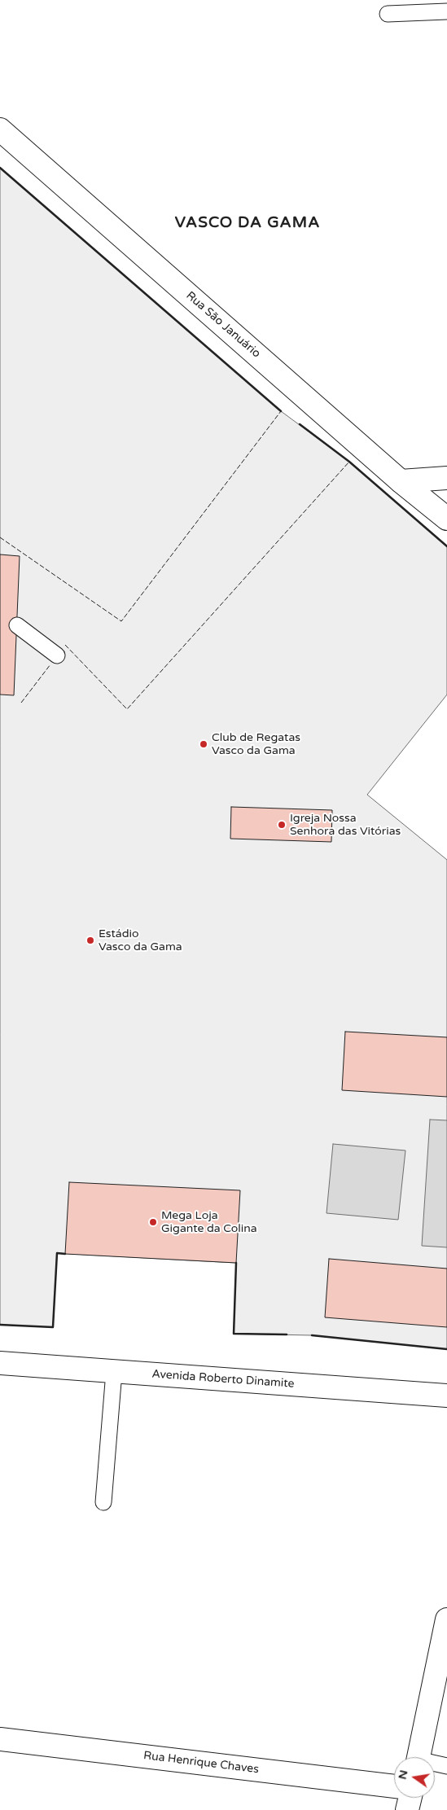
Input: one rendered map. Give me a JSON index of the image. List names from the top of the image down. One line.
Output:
{"streets":{"street":["Rua São Januário","Avenida Roberto Dinamite","Rua Henrique Chaves"]},"districts":["VASCO DA GAMA"],"places":["Club de Regatas Vasco da Gama","Igreja Nossa Senhora das Vitórias","Estádio Vasco da Gama","Mega Loja Gigante da Colina"],"north":"left"}
